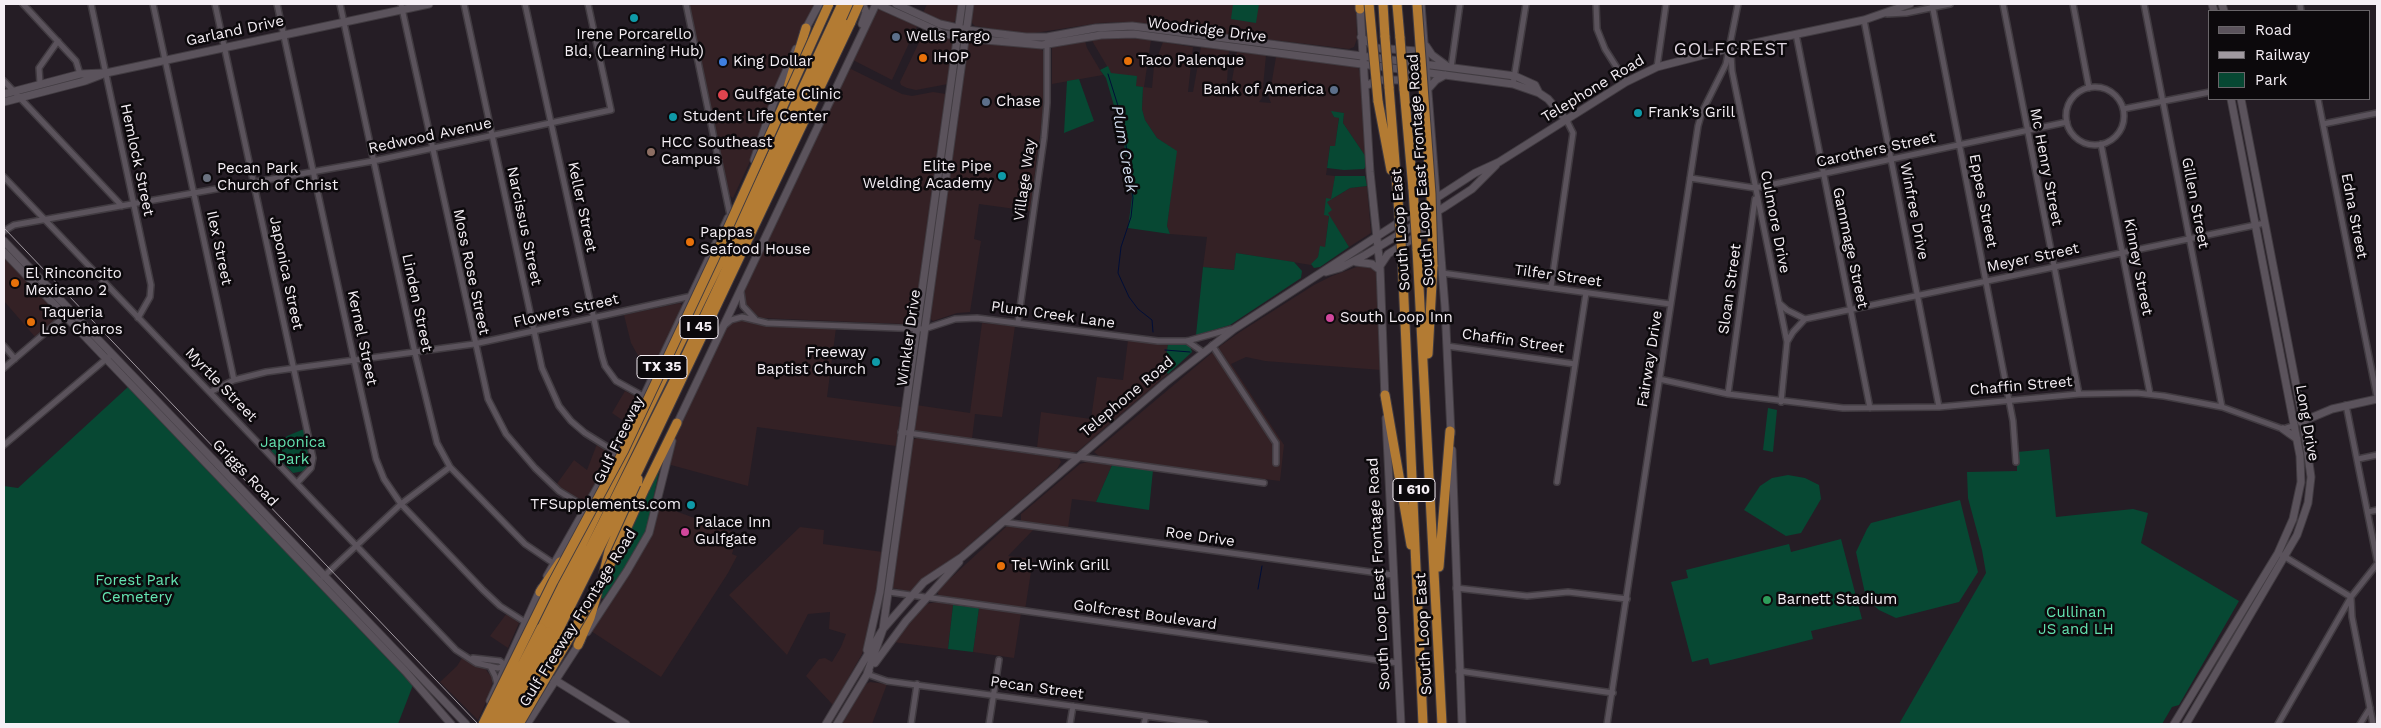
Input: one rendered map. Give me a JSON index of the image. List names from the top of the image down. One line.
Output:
{"streets":{"highway":["South Loop East","I 45","TX 35","Gulf Freeway","I 610"],"main road":["Woodridge Drive","Garland Drive","Telephone Road","South Loop East Frontage Road","Winkler Drive","Long Drive","Griggs Road","Gulf Freeway Frontage Road"],"street":["Redwood Avenue","Carothers Street","Hemlock Street","Mc Henry Street","Village Way","Eppes Street","Gillen Street","Keller Street","Winfree Drive","Edna Street","Culmore Drive","Narcissus Street","Ilex Street","Gammage Street","Meyer Street","Kinney Street","Moss Rose Street","Japonica Street","Tilfer Street","Sloan Street","Linden Street","Flowers Street","Plum Creek Lane","Kernel Street","Chaffin Street","Fairway Drive","Myrtle Street","Roe Drive","Golfcrest Boulevard","Pecan Street"]},"crossings":[["Woodridge Drive","Telephone Road"],["Woodridge Drive","South Loop East Frontage Road"],["Woodridge Drive","Village Way"],["Woodridge Drive","Winkler Drive"],["Woodridge Drive","Gulf Freeway Frontage Road"],["Garland Drive","Hemlock Street"],["Garland Drive","Ilex Street"],["Garland Drive","Moss Rose Street"],["Garland Drive","Japonica Street"],["Garland Drive","Linden Street"],["Garland Drive","Kernel Street"],["Telephone Road","South Loop East Frontage Road"],["Telephone Road","Winfree Drive"],["Telephone Road","Culmore Drive"],["Telephone Road","Gammage Street"],["Telephone Road","Plum Creek Lane"],["Telephone Road","Winkler Drive"],["Telephone Road","Fairway Drive"],["Telephone Road","Roe Drive"],["Telephone Road","Golfcrest Boulevard"],["Telephone Road","Pecan Street"],["Redwood Avenue","Keller Street"],["Redwood Avenue","Narcissus Street"],["Redwood Avenue","Ilex Street"],["Redwood Avenue","Moss Rose Street"],["Redwood Avenue","Japonica Street"],["Redwood Avenue","Linden Street"],["Redwood Avenue","Kernel Street"],["Carothers Street","Mc Henry Street"],["Carothers Street","Eppes Street"],["Carothers Street","Winfree Drive"],["Carothers Street","Culmore Drive"],["Carothers Street","Gammage Street"],["Carothers Street","Kinney Street"],["Carothers Street","Sloan Street"],["Carothers Street","Fairway Drive"],["Hemlock Street","Myrtle Street"],["Mc Henry Street","Meyer Street"],["Mc Henry Street","Chaffin Street"],["South Loop East Frontage Road","Tilfer Street"],["South Loop East Frontage Road","Chaffin Street"],["South Loop East Frontage Road","Roe Drive"],["South Loop East Frontage Road","Golfcrest Boulevard"],["Village Way","Plum Creek Lane"],["Eppes Street","Meyer Street"],["Eppes Street","Chaffin Street"],["Gillen Street","Meyer Street"],["Gillen Street","Chaffin Street"],["Keller Street","Flowers Street"],["Winfree Drive","Meyer Street"],["Winfree Drive","Chaffin Street"],["Culmore Drive","Sloan Street"],["Culmore Drive","Chaffin Street"],["Culmore Drive","Fairway Drive"],["Narcissus Street","Flowers Street"],["Ilex Street","Flowers Street"],["Gammage Street","Meyer Street"],["Gammage Street","Chaffin Street"],["Meyer Street","Kinney Street"],["Meyer Street","Long Drive"],["Kinney Street","Chaffin Street"],["Moss Rose Street","Flowers Street"],["Japonica Street","Flowers Street"],["Japonica Street","Myrtle Street"],["Tilfer Street","Fairway Drive"],["Sloan Street","Chaffin Street"],["Linden Street","Flowers Street"],["Flowers Street","Kernel Street"],["Flowers Street","Myrtle Street"],["Plum Creek Lane","Winkler Drive"],["Winkler Drive","Golfcrest Boulevard"],["Winkler Drive","Pecan Street"],["Chaffin Street","Fairway Drive"]],"districts":["GOLFCREST"],"water":["Plum Creek"],"parks":["Japonica Park","Forest Park Cemetery","Cullinan JS and LH"],"places":["Irene Porcarello Bld, (Learning Hub)","Wells Fargo","IHOP","Taco Palenque","King Dollar","Bank of America","Gulfgate Clinic","Chase","Frank’s Grill","Student Life Center","HCC Southeast Campus","Elite Pipe Welding Academy","Pecan Park Church of Christ","Pappas Seafood House","El Rinconcito Mexicano 2","South Loop Inn","Taqueria Los Charos","Freeway Baptist Church","TFSupplements.com","Palace Inn Gulfgate","Tel-Wink Grill","Barnett Stadium"],"legend":["Road","Railway","Park"]}
